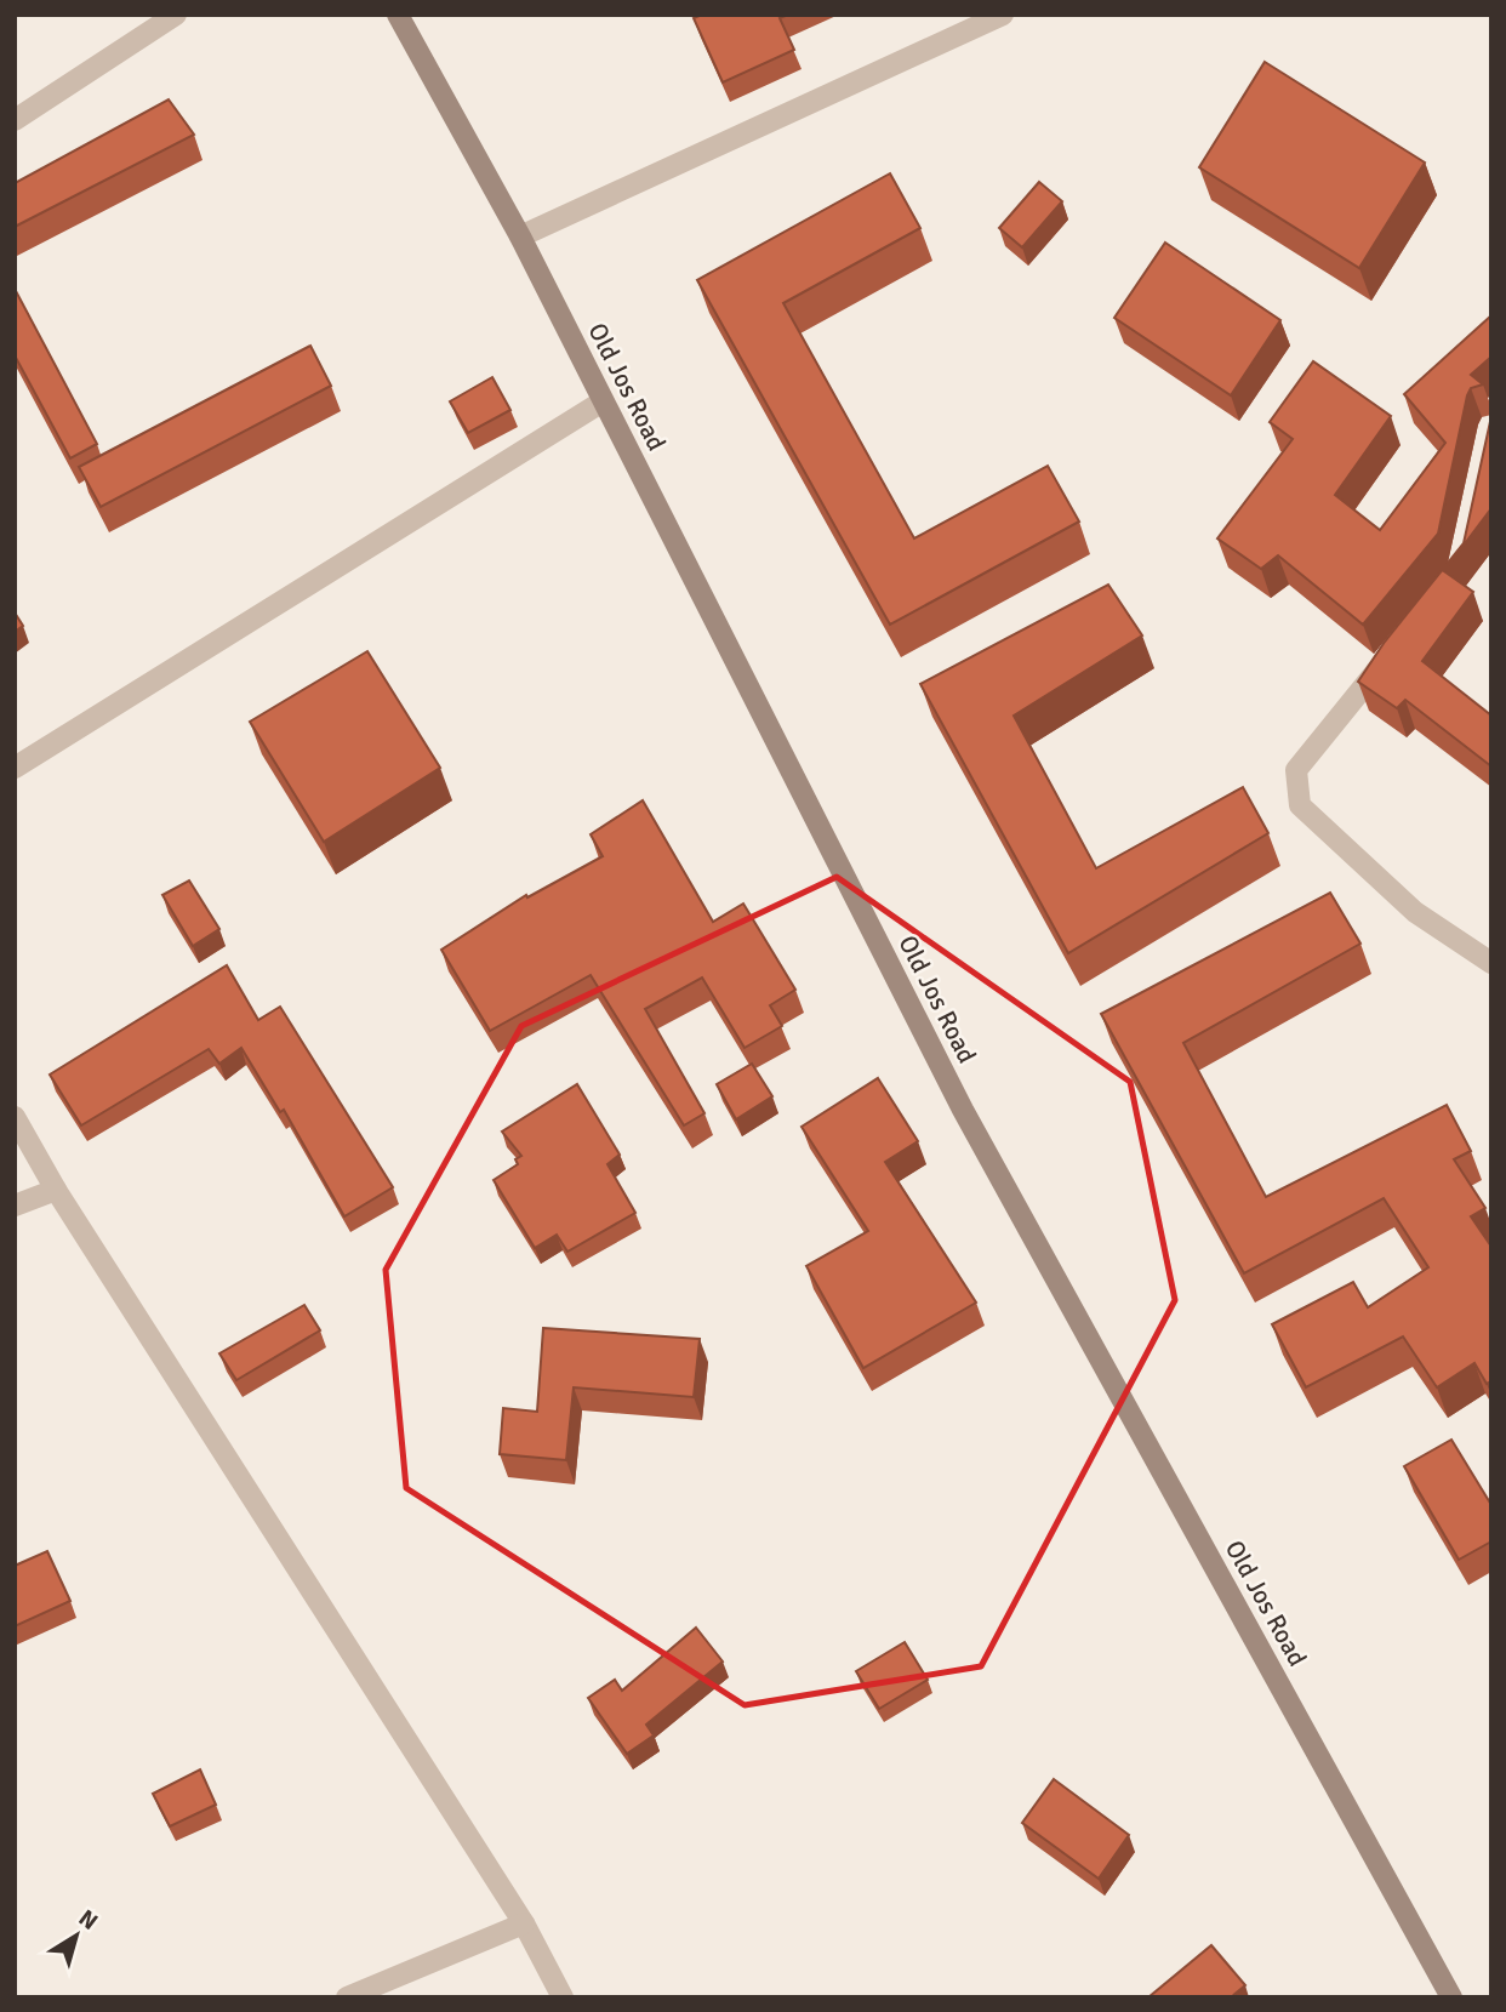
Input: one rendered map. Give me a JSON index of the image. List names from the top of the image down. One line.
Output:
{"streets":{"main road":["Old Jos Road"]},"north":"top right"}
